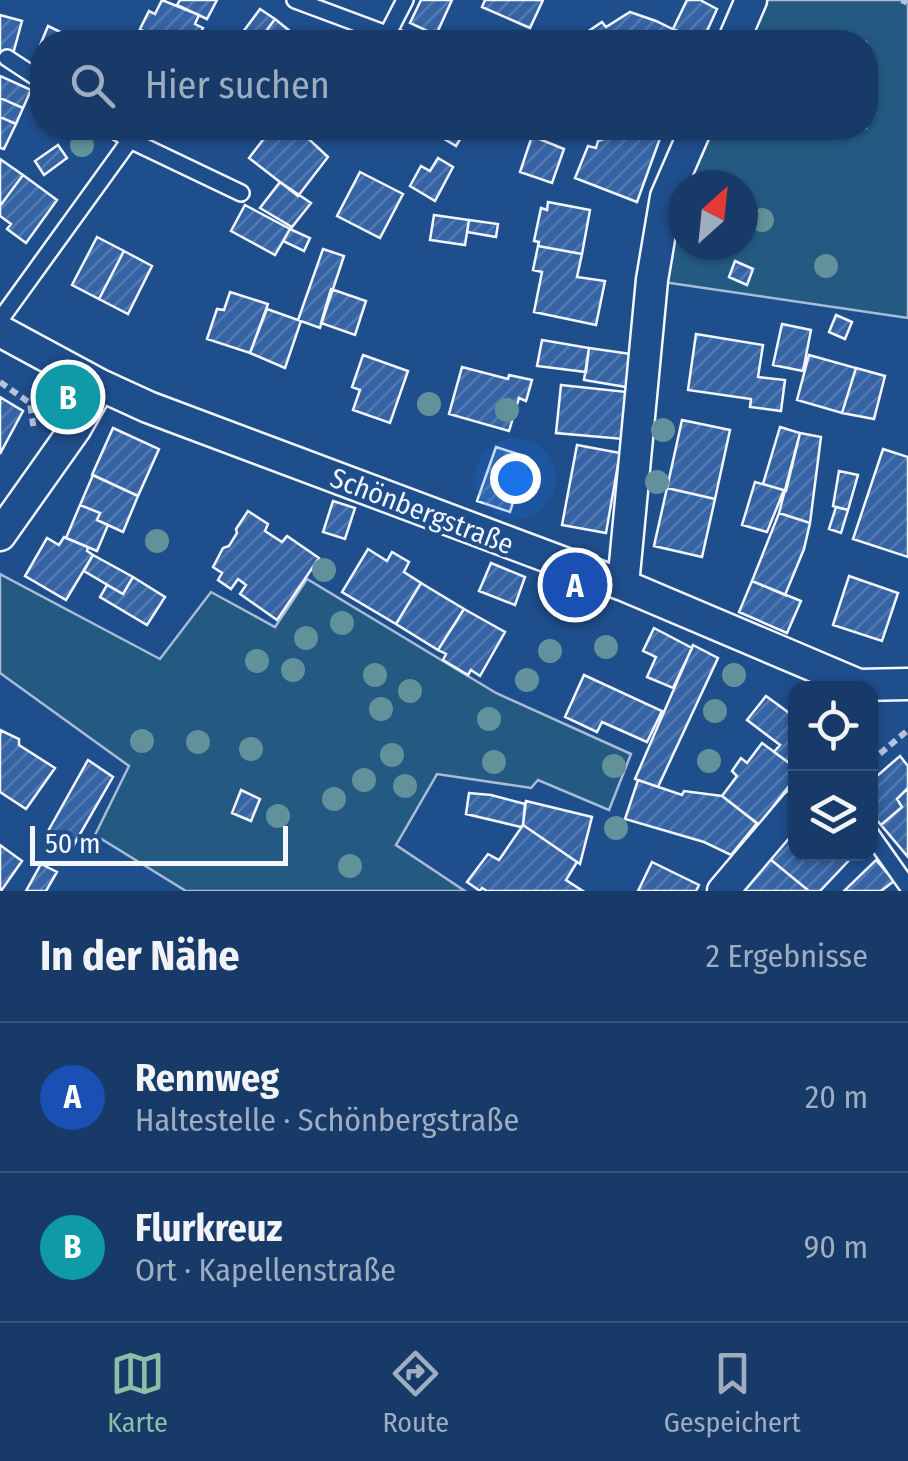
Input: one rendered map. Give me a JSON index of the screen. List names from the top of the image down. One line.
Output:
{"streets":{"street":["Schönbergstraße"]},"scale_bar":"50 m","north":"top right","page":{"search":"Hier suchen","pins":["B","A"],"scale":"50 m","heading":["In der Nähe","2 Ergebnisse"],"list":[{"mark":"A","name":"Rennweg","note":"Haltestelle · Schönbergstraße","value":"20 m"},{"mark":"B","name":"Flurkreuz","note":"Ort · Kapellenstraße","value":"90 m"}],"nav":["Karte","Route","Gespeichert"]}}
